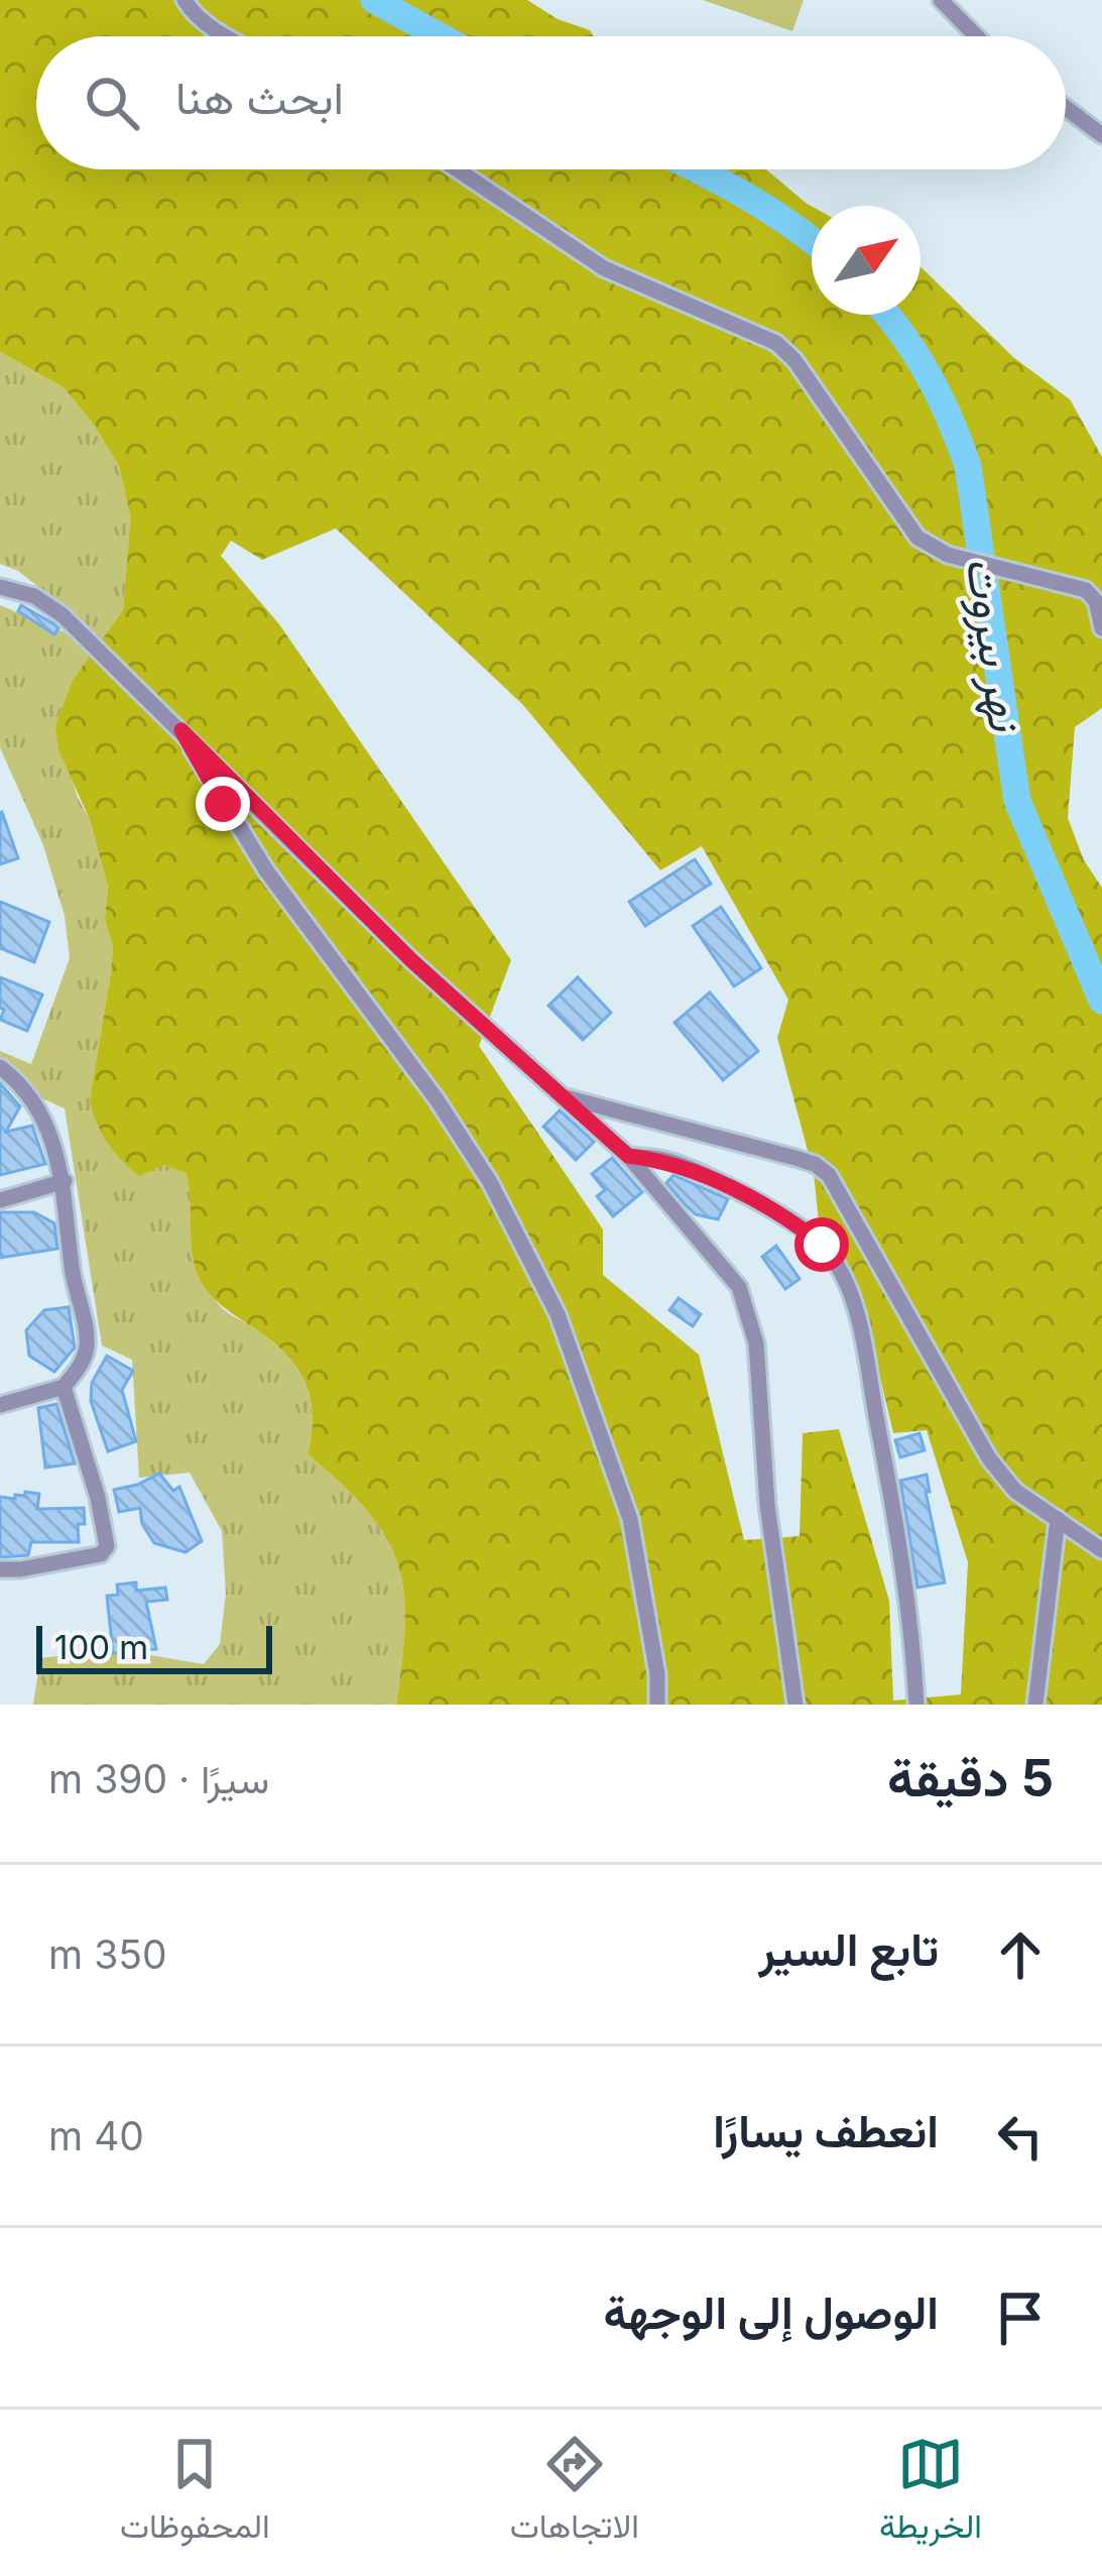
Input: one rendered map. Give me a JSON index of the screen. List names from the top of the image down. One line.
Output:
{"water":["نهر بيروت"],"scale_bar":"100 m","north":"top right","page":{"search":"ابحث هنا","scale":"100 m","heading":["5 دقيقة","سيرًا · 390 m"],"list":[["تابع السير","350 m"],["انعطف يسارًا","40 m"],"الوصول إلى الوجهة"],"nav":["الخريطة","الاتجاهات","المحفوظات"]}}
